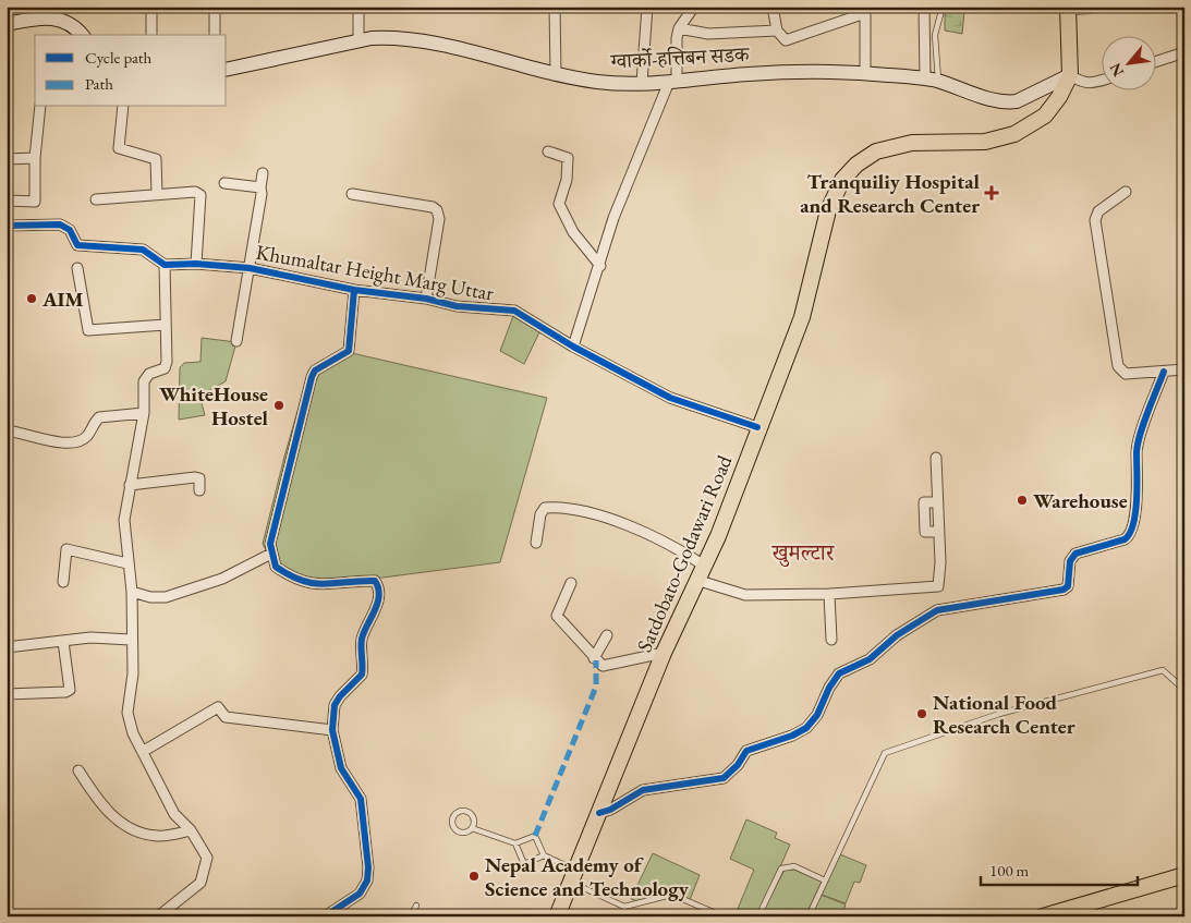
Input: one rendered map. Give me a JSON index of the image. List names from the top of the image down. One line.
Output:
{"streets":{"main road":["ग्वार्को-हत्तिबन सडक","Satdobato-Godawari Road"],"street":["Khumaltar Height Marg Uttar"]},"crossings":[["ग्वार्को-हत्तिबन सडक","Satdobato-Godawari Road"],["Khumaltar Height Marg Uttar","Satdobato-Godawari Road"]],"districts":["खुमल्टार"],"places":{"health":["Tranquiliy Hospital and Research Center"],"other":["AIM","WhiteHouse Hostel","Warehouse","National Food Research Center","Nepal Academy of Science and Technology"]},"legend":["Cycle path","Path"],"scale_bar":"100 m","north":"bottom left"}
